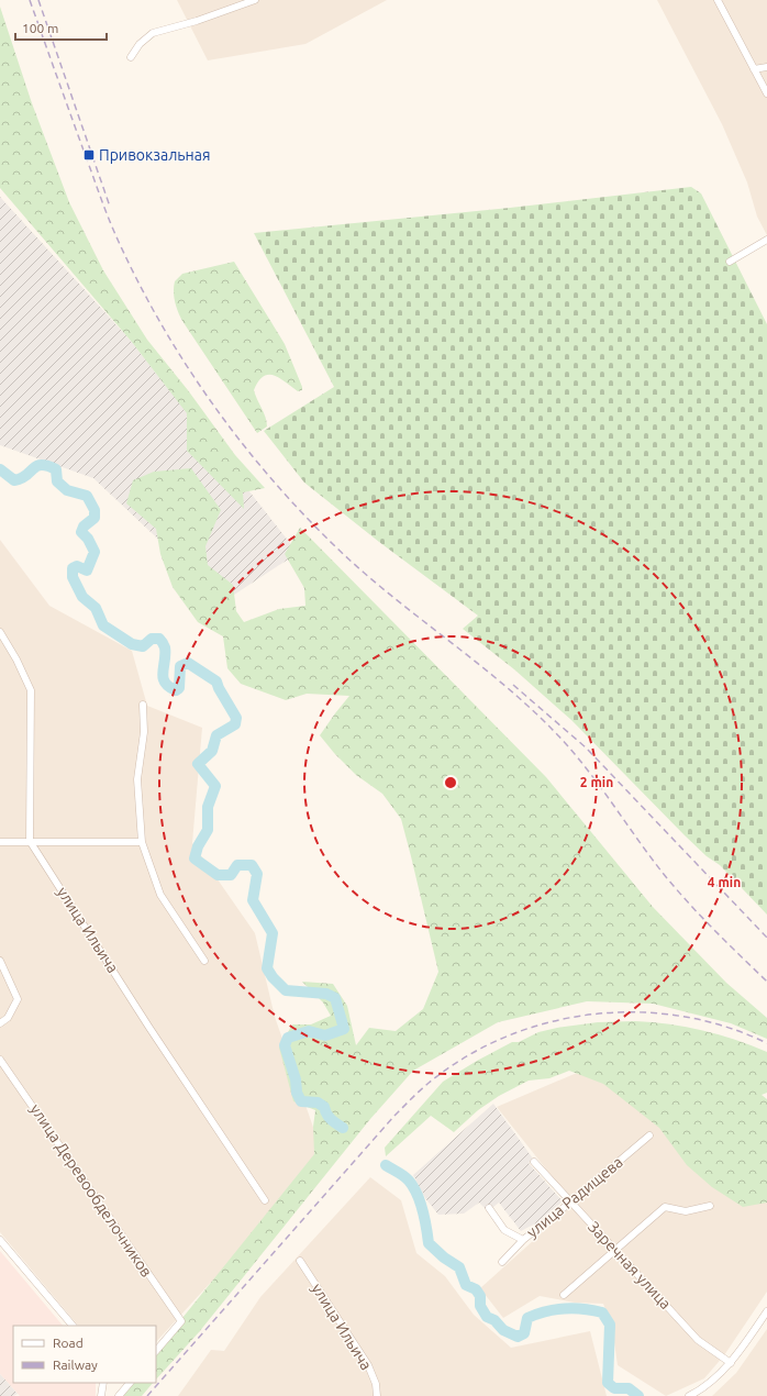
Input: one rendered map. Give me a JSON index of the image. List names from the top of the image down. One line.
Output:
{"streets":{"street":["улица Ильича","улица Деревообделочников","улица Радищева","Заречная улица"]},"crossings":[["улица Радищева","Заречная улица"]],"places":{"transit":["Привокзальная"]},"legend":["Road","Railway"],"scale_bar":"100 m","rings":["2 min","4 min"]}
